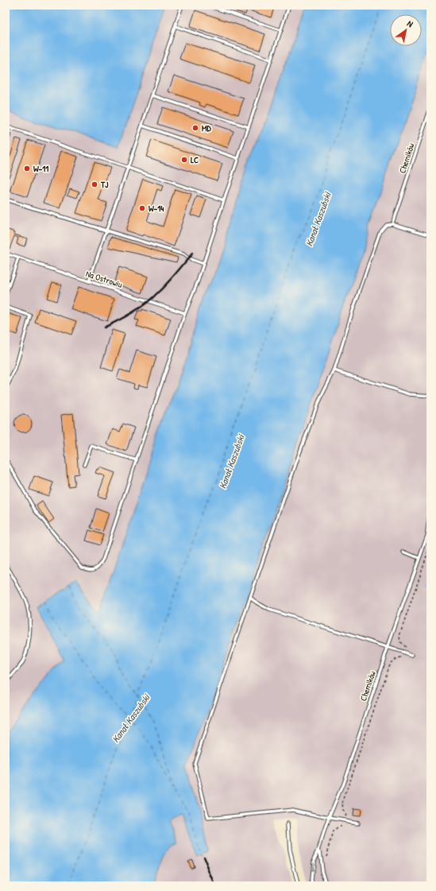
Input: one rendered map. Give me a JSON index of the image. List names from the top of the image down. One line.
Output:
{"streets":{"lane":["Chemików","Na Ostrowiu"]},"water":["Kanał Kaszubski"],"places":["MD","LC","W-11","TJ","W-14"],"north":"top right"}
